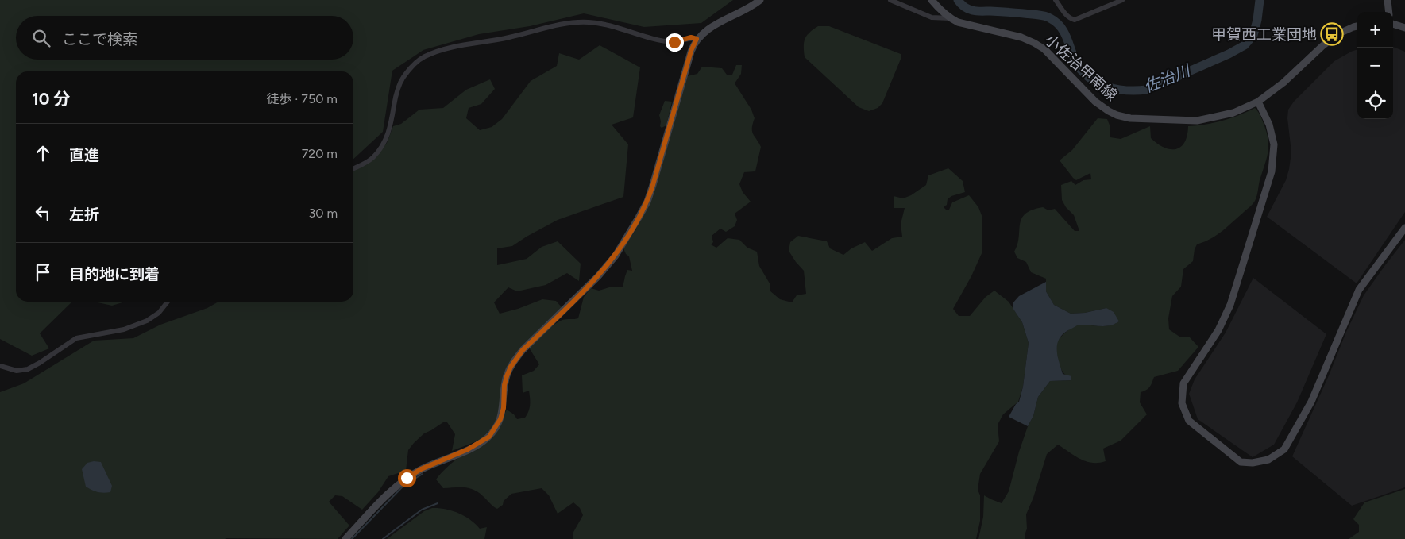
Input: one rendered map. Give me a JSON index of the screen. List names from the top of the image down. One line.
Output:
{"streets":{"street":["小佐治甲南線"]},"water":["佐治川"],"places":{"bus stop":["甲賀西工業団地"]},"page":{"map_buttons":["+","−"],"search":"ここで検索","heading":["10 分","徒歩 · 750 m"],"list":[["直進","720 m"],["左折","30 m"],"目的地に到着"]}}
